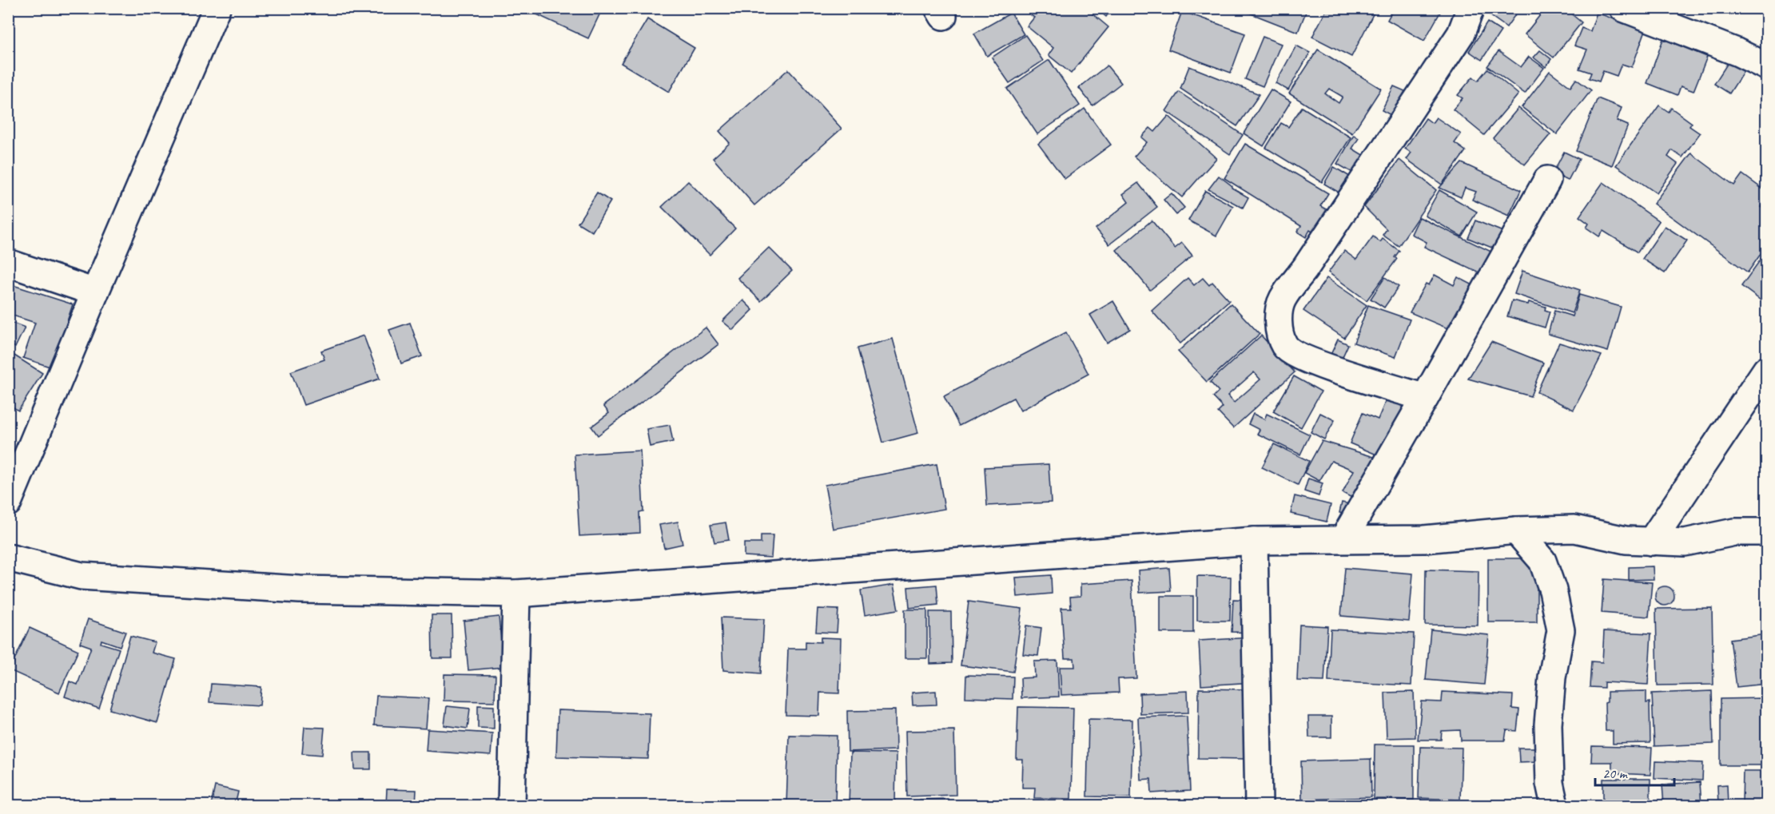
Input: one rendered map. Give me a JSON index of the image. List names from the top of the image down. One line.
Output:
{"scale_bar":"20 m"}
